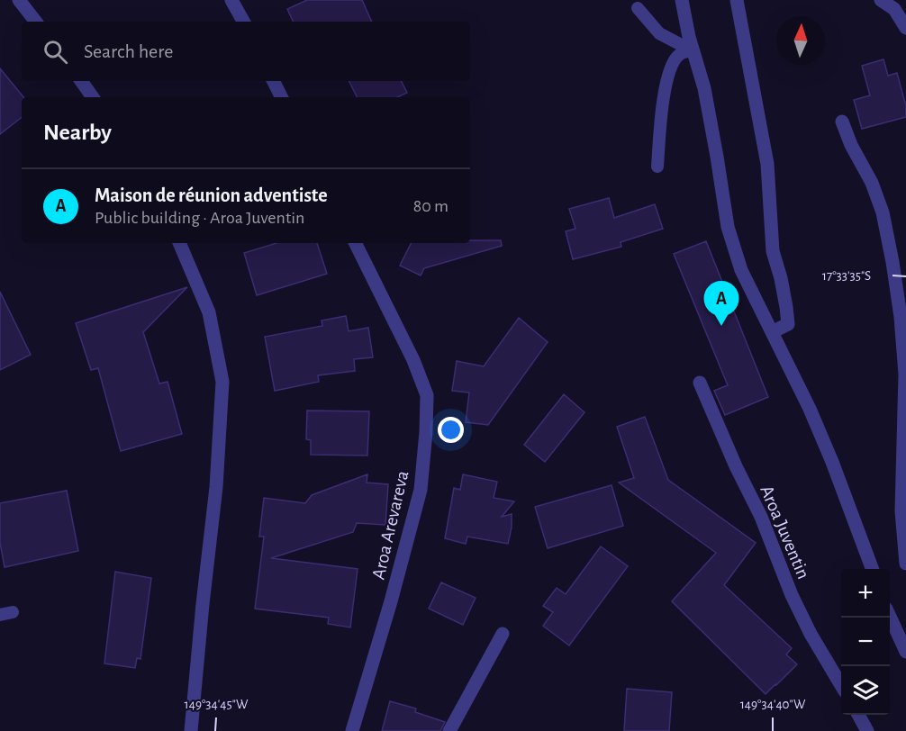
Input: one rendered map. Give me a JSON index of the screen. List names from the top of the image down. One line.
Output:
{"streets":{"street":["Aroa Arevareva","Aroa Juventin"]},"north":"top","page":{"search":"Search here","heading":"Nearby","list":[{"mark":"A","name":"Maison de réunion adventiste","note":"Public building · Aroa Juventin","value":"80 m"}],"pins":"A","map_buttons":["+","−"]},"coordinates":["17°33'35\"S","149°34'45\"W","149°34'40\"W"]}
